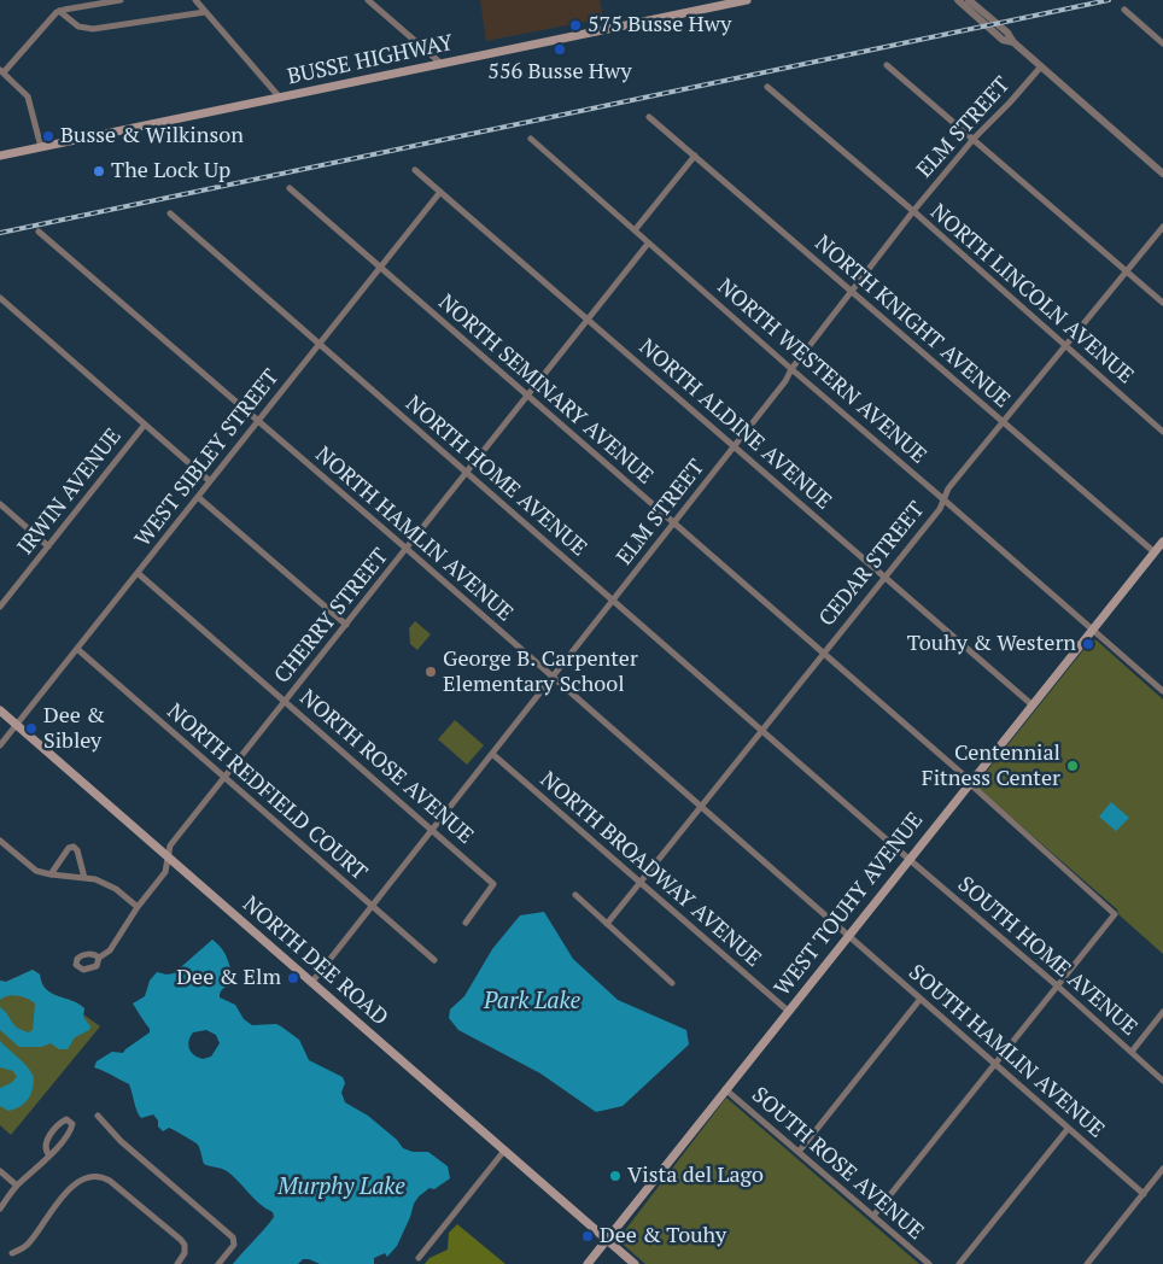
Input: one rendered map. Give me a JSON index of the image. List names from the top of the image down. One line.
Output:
{"streets":{"main road":["BUSSE HIGHWAY","WEST TOUHY AVENUE","NORTH DEE ROAD"],"street":["ELM STREET","NORTH LINCOLN AVENUE","NORTH KNIGHT AVENUE","NORTH WESTERN AVENUE","NORTH SEMINARY AVENUE","NORTH ALDINE AVENUE","WEST SIBLEY STREET","NORTH HOME AVENUE","IRWIN AVENUE","NORTH HAMLIN AVENUE","CEDAR STREET","CHERRY STREET","NORTH ROSE AVENUE","NORTH REDFIELD COURT","NORTH BROADWAY AVENUE","SOUTH HOME AVENUE","SOUTH HAMLIN AVENUE","SOUTH ROSE AVENUE"]},"crossings":[["ELM STREET","NORTH LINCOLN AVENUE"],["ELM STREET","NORTH KNIGHT AVENUE"],["ELM STREET","NORTH WESTERN AVENUE"],["ELM STREET","NORTH SEMINARY AVENUE"],["ELM STREET","NORTH ALDINE AVENUE"],["ELM STREET","NORTH HOME AVENUE"],["ELM STREET","NORTH HAMLIN AVENUE"],["ELM STREET","NORTH ROSE AVENUE"],["ELM STREET","NORTH REDFIELD COURT"],["ELM STREET","NORTH BROADWAY AVENUE"],["ELM STREET","NORTH DEE ROAD"],["NORTH LINCOLN AVENUE","CEDAR STREET"],["NORTH KNIGHT AVENUE","CEDAR STREET"],["NORTH KNIGHT AVENUE","WEST TOUHY AVENUE"],["NORTH WESTERN AVENUE","CEDAR STREET"],["NORTH WESTERN AVENUE","CHERRY STREET"],["NORTH WESTERN AVENUE","WEST TOUHY AVENUE"],["NORTH SEMINARY AVENUE","WEST SIBLEY STREET"],["NORTH SEMINARY AVENUE","CEDAR STREET"],["NORTH SEMINARY AVENUE","CHERRY STREET"],["NORTH SEMINARY AVENUE","WEST TOUHY AVENUE"],["NORTH SEMINARY AVENUE","SOUTH HOME AVENUE"],["NORTH ALDINE AVENUE","WEST SIBLEY STREET"],["NORTH ALDINE AVENUE","CEDAR STREET"],["NORTH ALDINE AVENUE","CHERRY STREET"],["NORTH ALDINE AVENUE","WEST TOUHY AVENUE"],["WEST SIBLEY STREET","NORTH HOME AVENUE"],["WEST SIBLEY STREET","NORTH HAMLIN AVENUE"],["WEST SIBLEY STREET","NORTH ROSE AVENUE"],["WEST SIBLEY STREET","NORTH REDFIELD COURT"],["WEST SIBLEY STREET","NORTH DEE ROAD"],["NORTH HOME AVENUE","CEDAR STREET"],["NORTH HOME AVENUE","CHERRY STREET"],["NORTH HOME AVENUE","WEST TOUHY AVENUE"],["NORTH HOME AVENUE","SOUTH HOME AVENUE"],["NORTH HAMLIN AVENUE","CEDAR STREET"],["NORTH HAMLIN AVENUE","CHERRY STREET"],["NORTH HAMLIN AVENUE","WEST TOUHY AVENUE"],["NORTH HAMLIN AVENUE","SOUTH HAMLIN AVENUE"],["CEDAR STREET","NORTH BROADWAY AVENUE"],["CHERRY STREET","NORTH ROSE AVENUE"],["CHERRY STREET","NORTH REDFIELD COURT"],["CHERRY STREET","NORTH DEE ROAD"],["NORTH BROADWAY AVENUE","WEST TOUHY AVENUE"],["WEST TOUHY AVENUE","SOUTH HOME AVENUE"],["WEST TOUHY AVENUE","NORTH DEE ROAD"],["WEST TOUHY AVENUE","SOUTH HAMLIN AVENUE"],["WEST TOUHY AVENUE","SOUTH ROSE AVENUE"]],"water":["Park Lake","Murphy Lake"],"places":["575 Busse Hwy","556 Busse Hwy","Busse & Wilkinson","The Lock Up","Touhy & Western","George B. Carpenter Elementary School","Dee & Sibley","Centennial Fitness Center","Dee & Elm","Vista del Lago","Dee & Touhy"]}
